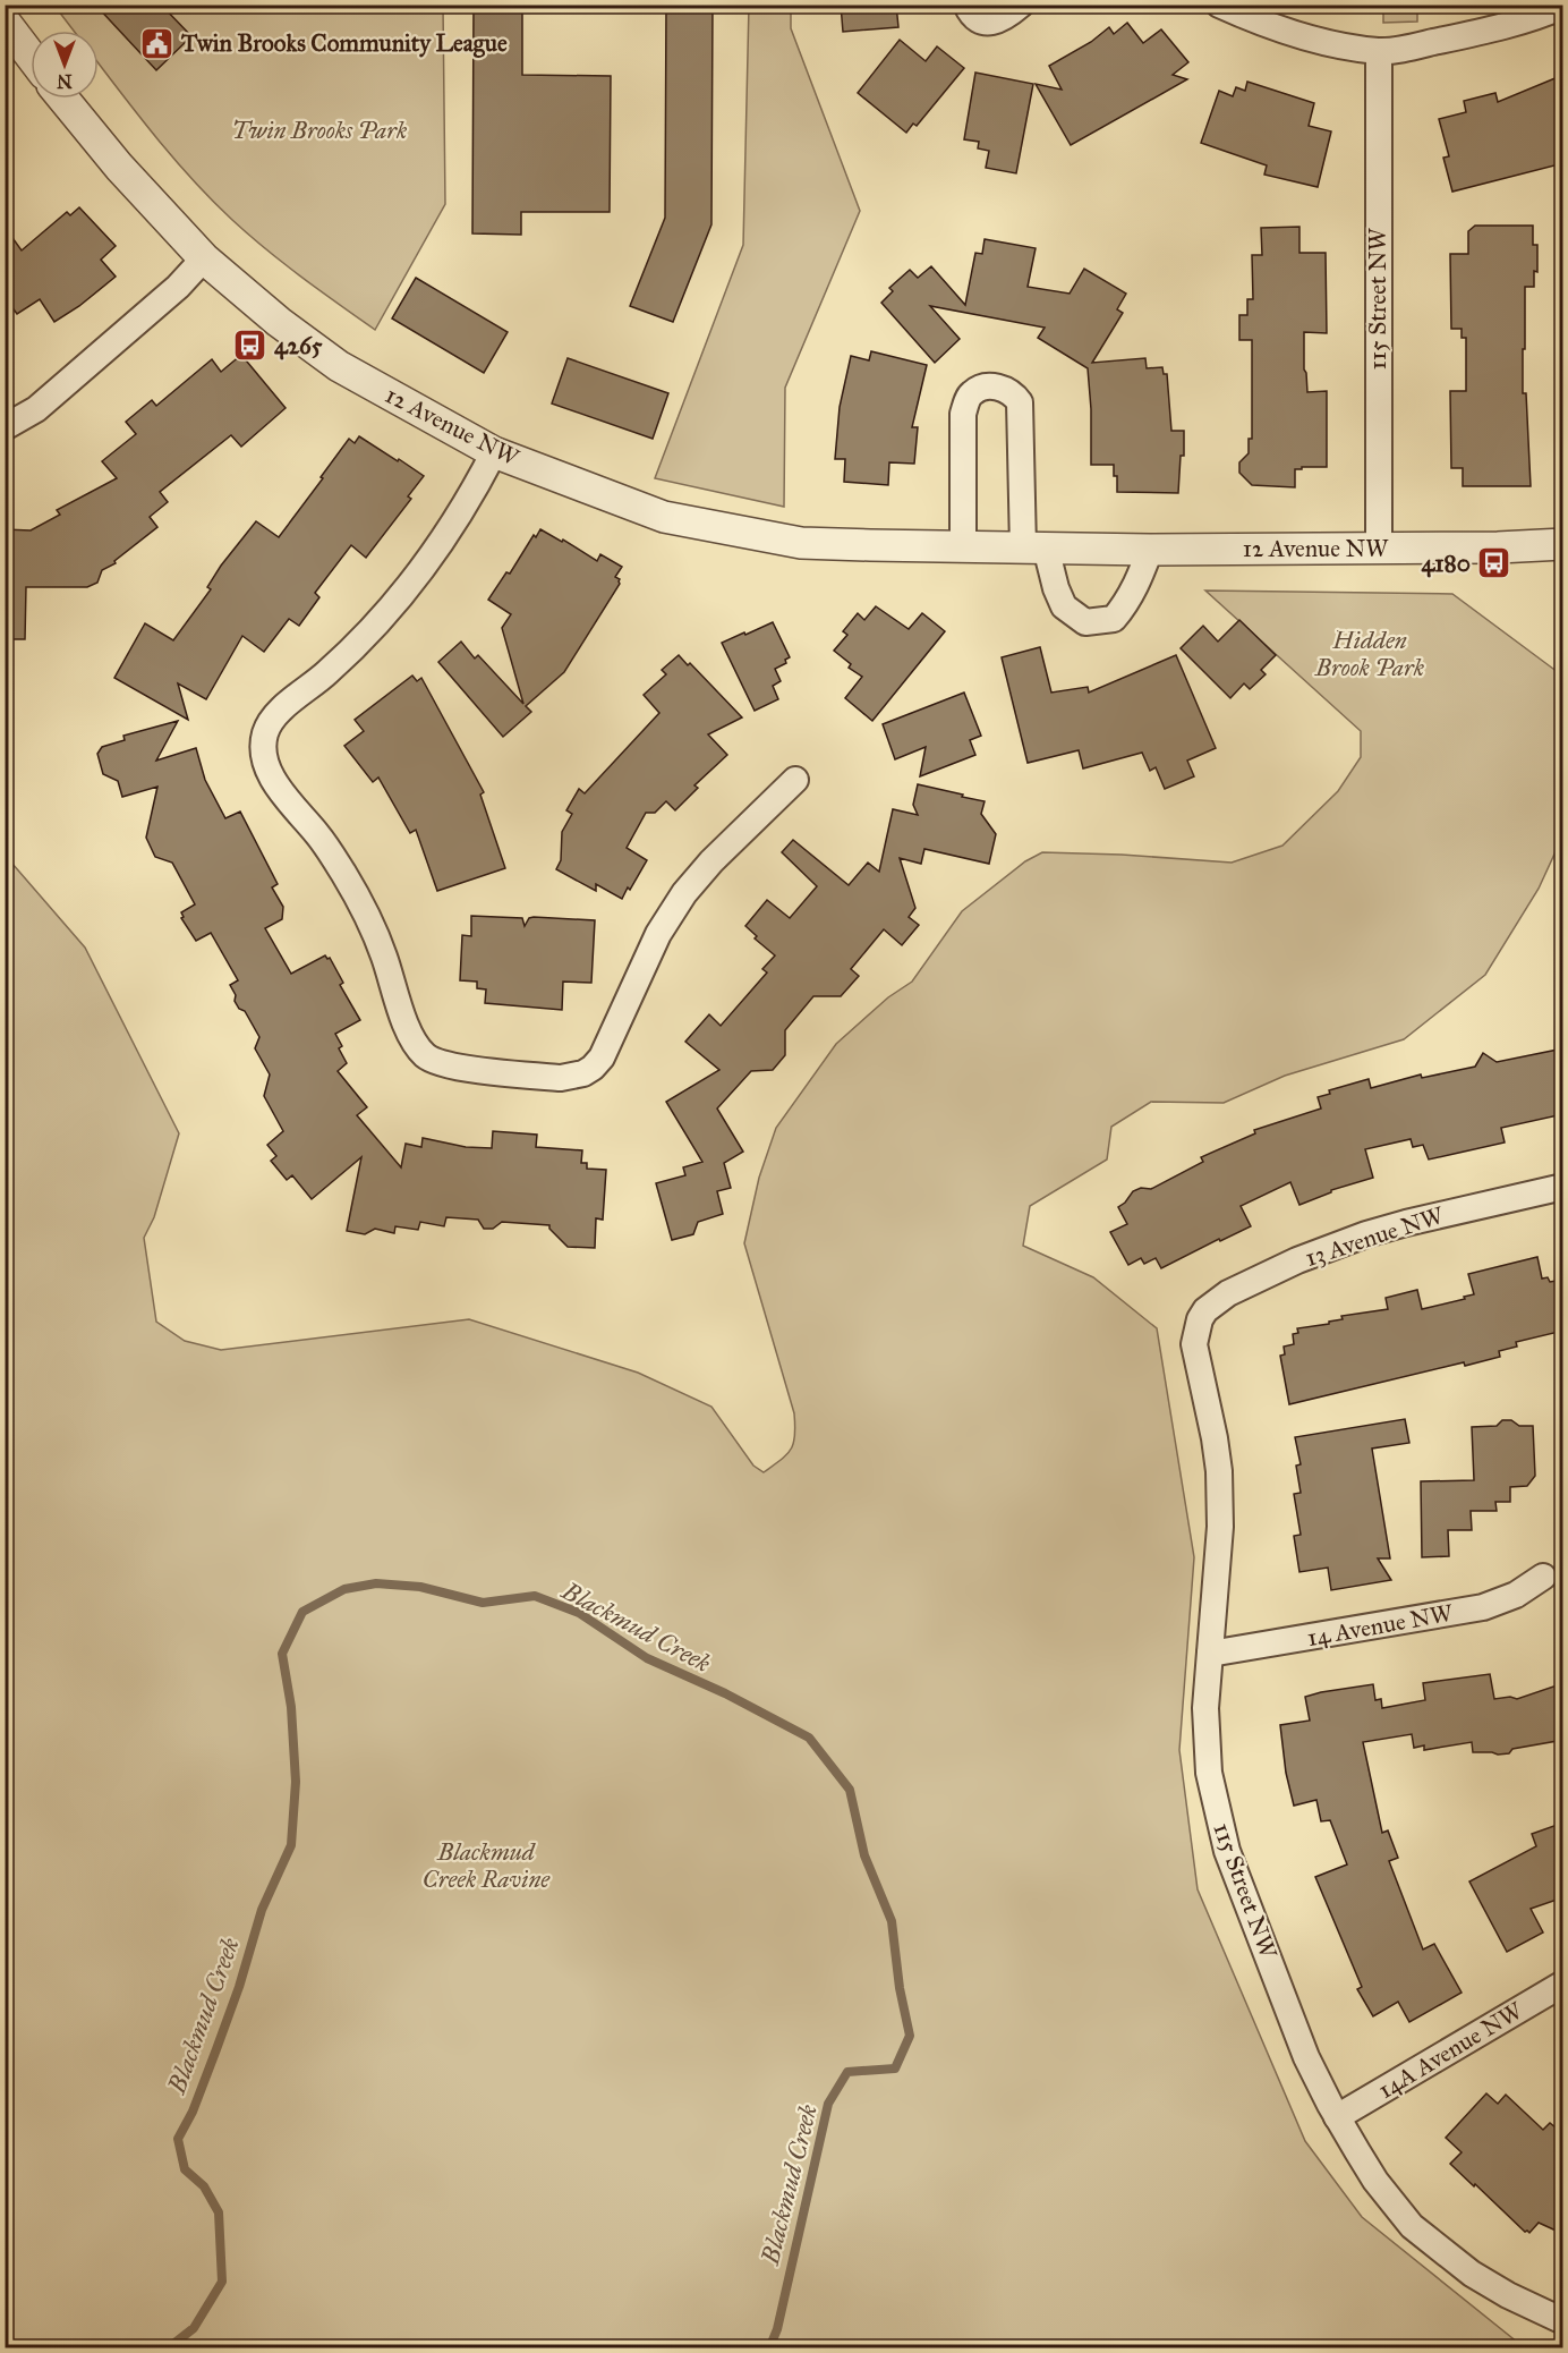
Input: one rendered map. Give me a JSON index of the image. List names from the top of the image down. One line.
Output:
{"streets":{"street":["115 Street NW","12 Avenue NW","13 Avenue NW","14 Avenue NW","14A Avenue NW"]},"crossings":[["115 Street NW","12 Avenue NW"],["115 Street NW","13 Avenue NW"],["115 Street NW","14 Avenue NW"],["115 Street NW","14A Avenue NW"]],"water":["Blackmud Creek"],"parks":["Twin Brooks Park","Hidden Brook Park","Blackmud Creek Ravine"],"places":{"public building":["Twin Brooks Community League"],"bus stop":["4265","4180"]},"north":"bottom"}
